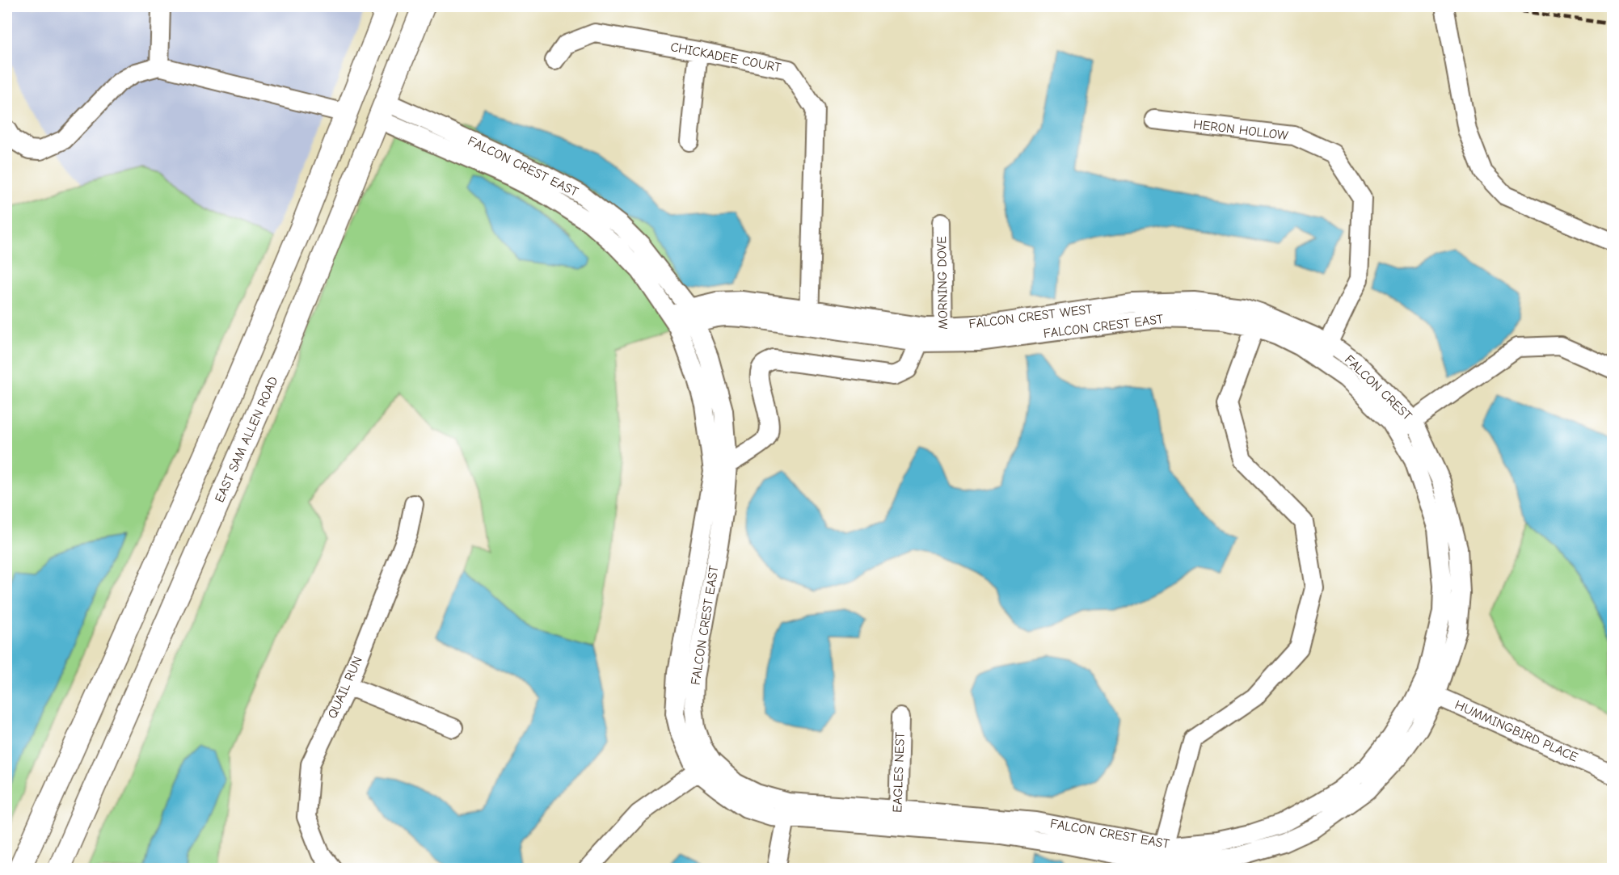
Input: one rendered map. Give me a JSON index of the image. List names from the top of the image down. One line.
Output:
{"streets":{"main road":["EAST SAM ALLEN ROAD"],"street":["CHICKADEE COURT","HERON HOLLOW","FALCON CREST EAST","MORNING DOVE","FALCON CREST WEST","FALCON CREST","QUAIL RUN","HUMMINGBIRD PLACE","EAGLES NEST"]},"crossings":[["CHICKADEE COURT","FALCON CREST WEST"],["HERON HOLLOW","FALCON CREST WEST"],["HERON HOLLOW","FALCON CREST"],["FALCON CREST EAST","FALCON CREST WEST"],["FALCON CREST EAST","FALCON CREST"],["FALCON CREST EAST","EAST SAM ALLEN ROAD"],["FALCON CREST EAST","EAGLES NEST"],["MORNING DOVE","FALCON CREST WEST"],["FALCON CREST WEST","FALCON CREST"],["FALCON CREST","HUMMINGBIRD PLACE"]]}
